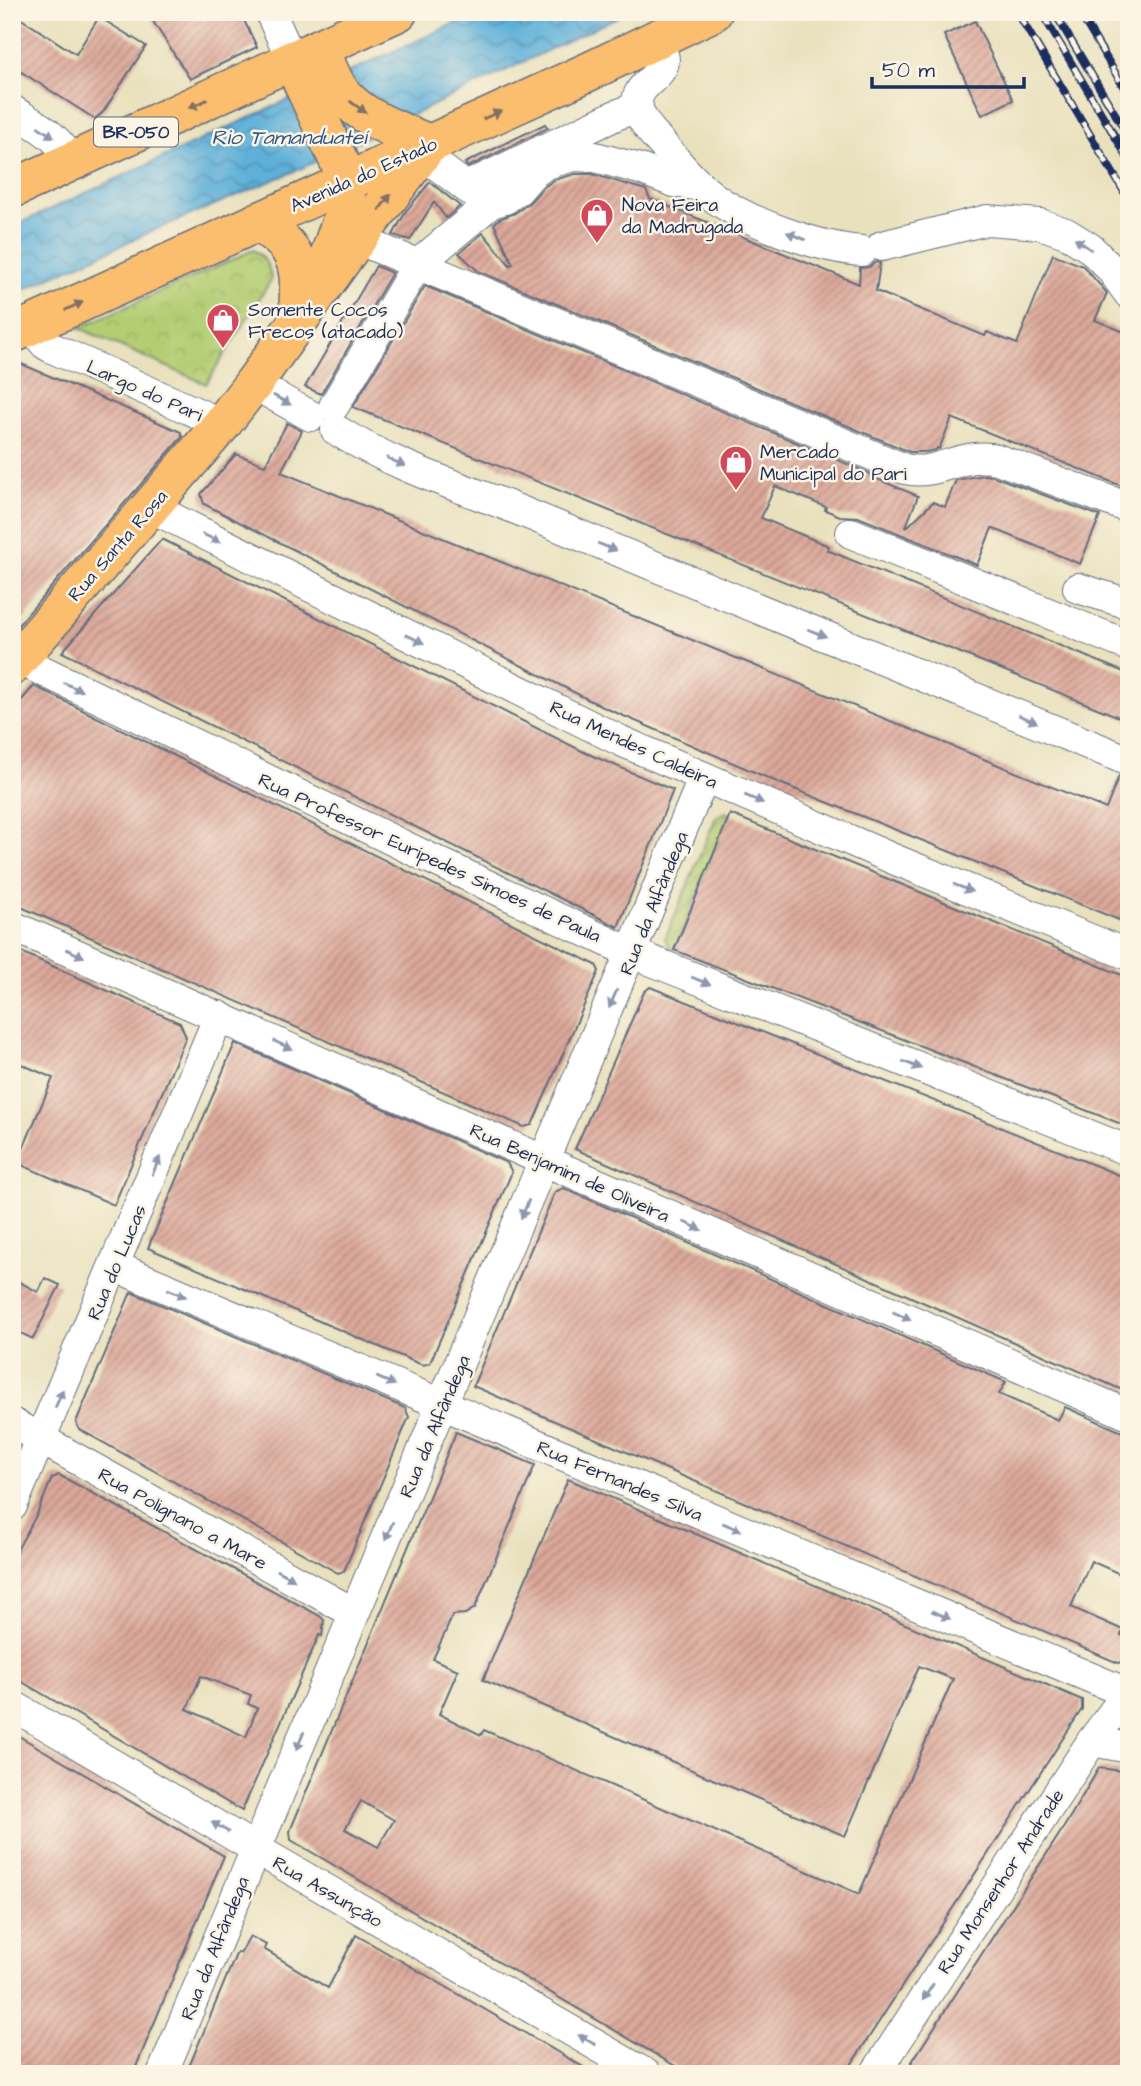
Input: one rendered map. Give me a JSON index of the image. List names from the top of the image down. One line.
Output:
{"streets":{"main road":["BR-050","Avenida do Estado","Largo do Pari","Rua Santa Rosa"],"street":["Rua Mendes Caldeira","Rua Professor Eurípedes Simoes de Paula","Rua da Alfândega","Rua Benjamim de Oliveira","Rua do Lucas","Rua Fernandes Silva","Rua Polignano a Mare","Rua Monsenhor Andrade","Rua Assunção"]},"crossings":[["Avenida do Estado","Largo do Pari"],["Largo do Pari","Rua Santa Rosa"],["Rua Santa Rosa","Rua Mendes Caldeira"],["Rua Santa Rosa","Rua Professor Eurípedes Simoes de Paula"],["Rua Mendes Caldeira","Rua da Alfândega"],["Rua Professor Eurípedes Simoes de Paula","Rua da Alfândega"],["Rua da Alfândega","Rua Benjamim de Oliveira"],["Rua da Alfândega","Rua Fernandes Silva"],["Rua da Alfândega","Rua Polignano a Mare"],["Rua da Alfândega","Rua Assunção"],["Rua Benjamim de Oliveira","Rua do Lucas"],["Rua do Lucas","Rua Fernandes Silva"],["Rua do Lucas","Rua Polignano a Mare"],["Rua Fernandes Silva","Rua Monsenhor Andrade"]],"one_way":["Rua Professor Eurípedes Simoes de Paula","Rua da Alfândega","Rua Benjamim de Oliveira","Rua do Lucas","Rua Fernandes Silva","Rua Polignano a Mare","Rua Monsenhor Andrade","Rua Assunção"],"water":["Rio Tamanduateí"],"places":{"shop":["Nova Feira da Madrugada","Somente Cocos Frecos (atacado)","Mercado Municipal do Pari"]},"scale_bar":"50 m"}
